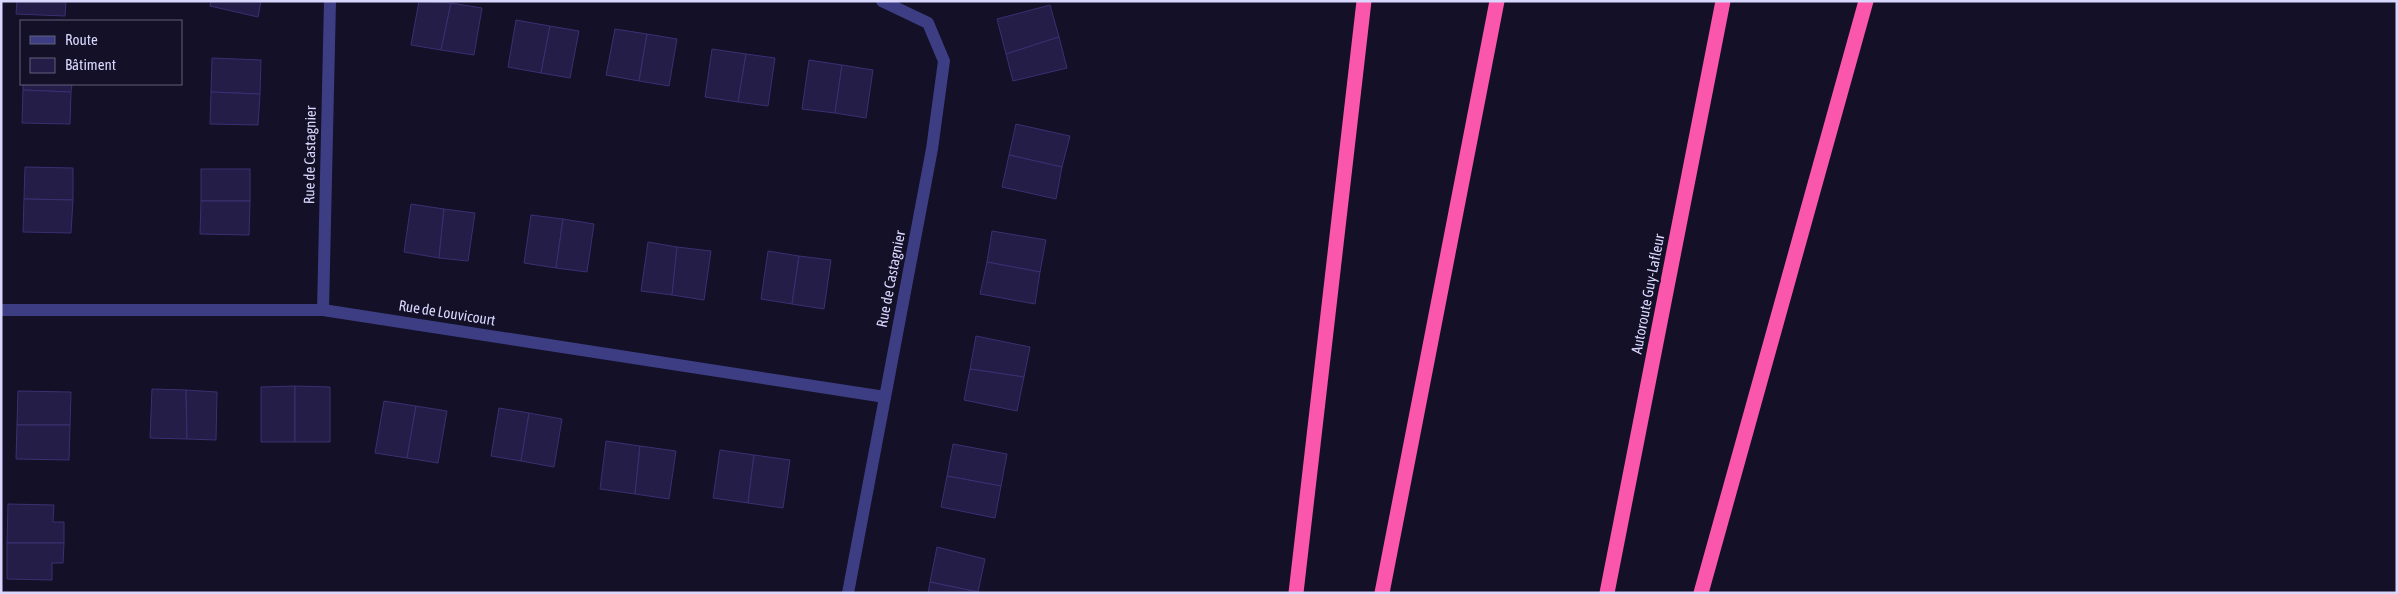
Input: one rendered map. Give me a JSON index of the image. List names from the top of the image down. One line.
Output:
{"streets":{"highway":["Autoroute Guy-Lafleur"],"street":["Rue de Castagnier","Rue de Louvicourt"]},"crossings":[["Rue de Castagnier","Rue de Louvicourt"]],"legend":["Route","Bâtiment"]}
